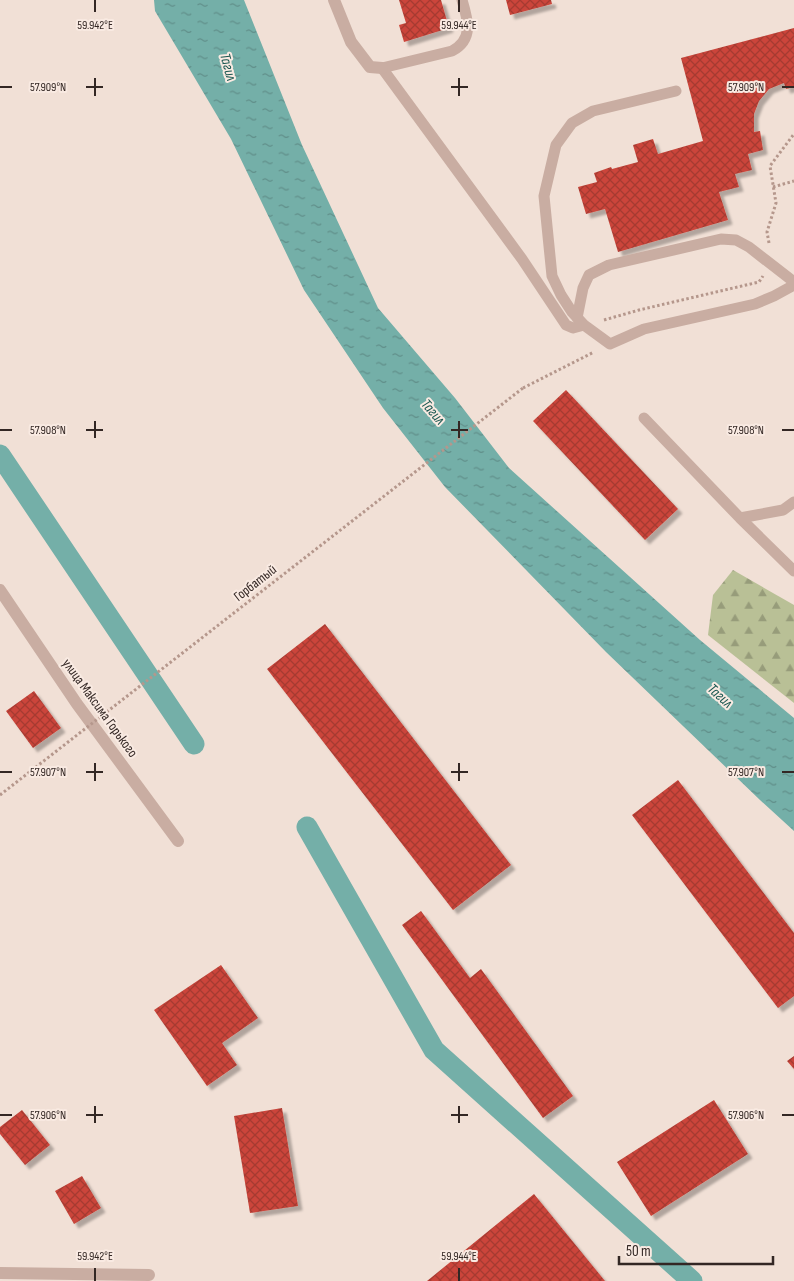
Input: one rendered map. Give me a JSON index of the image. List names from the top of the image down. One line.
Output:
{"streets":{"street":["улица Максима Горького"],"path":["Горбатый"]},"water":["Тагил"],"scale_bar":"50 m","coordinates":["59.942°E","59.944°E","57.909°N","57.908°N","57.907°N","57.906°N"]}
